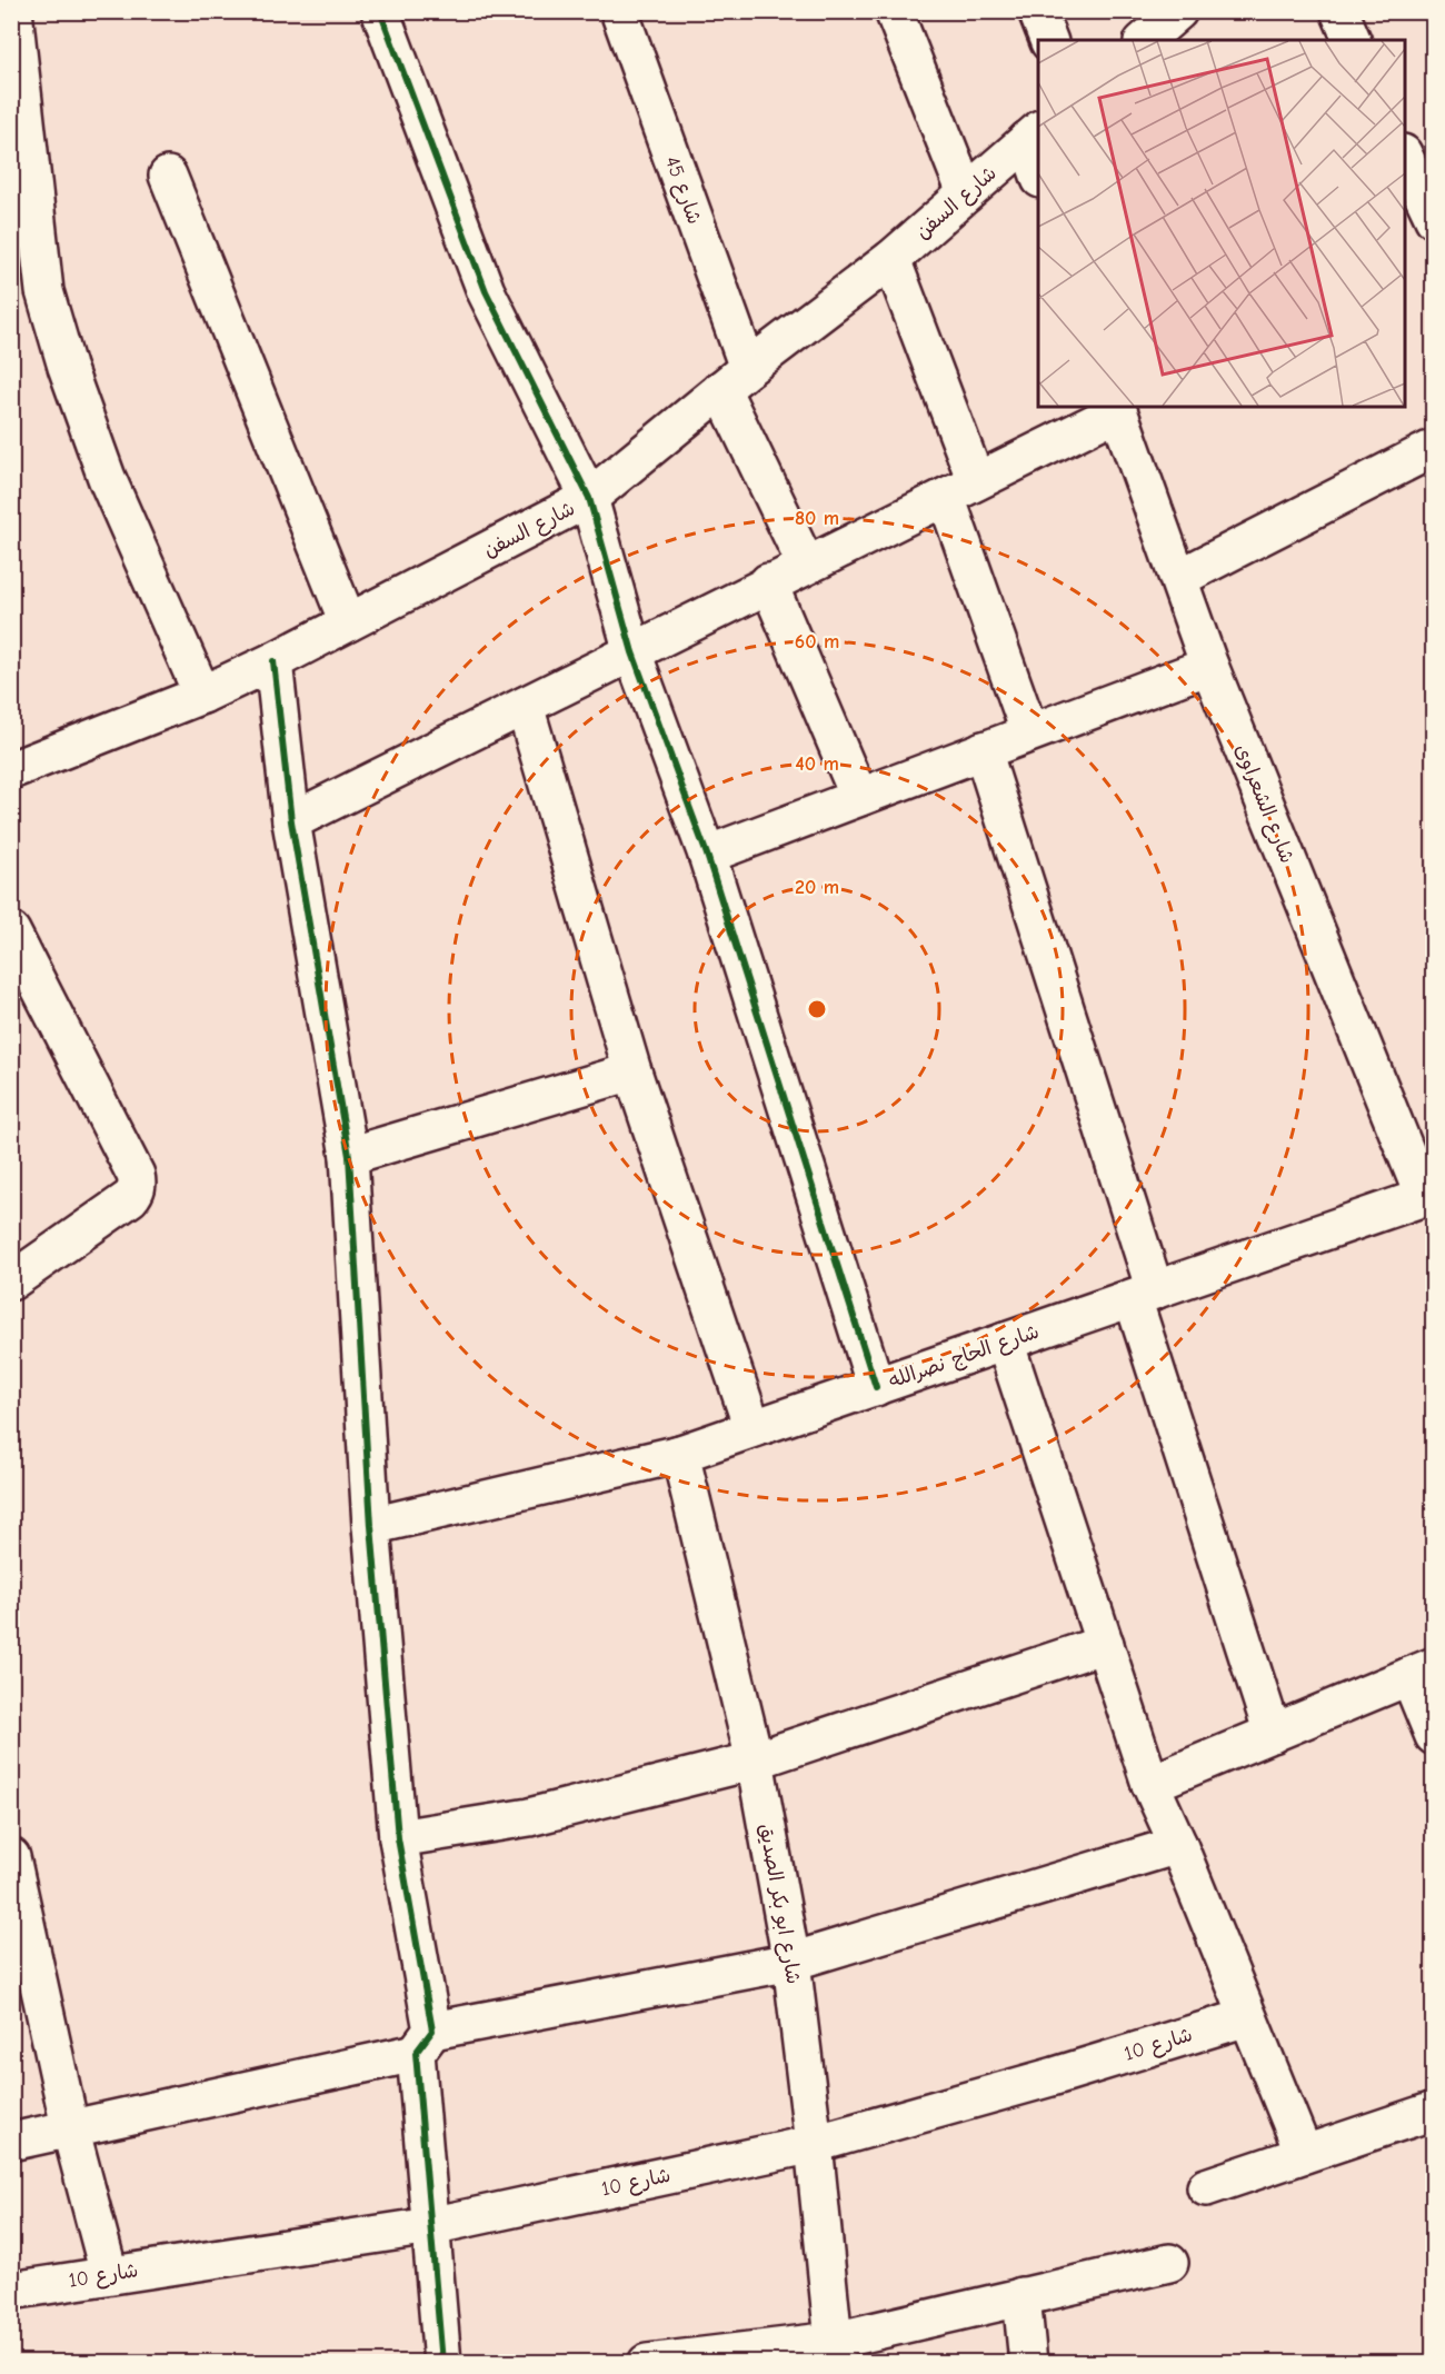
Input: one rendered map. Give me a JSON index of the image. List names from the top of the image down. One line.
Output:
{"streets":{"street":["شارع 45","شارع السفن","شارع الشعراوى","شارع الحاج نصرالله","شارع ابو بكر الصديق","شارع 10"]},"crossings":[["شارع 45","شارع السفن"],["شارع الشعراوى","شارع الحاج نصرالله"],["شارع الحاج نصرالله","شارع ابو بكر الصديق"],["شارع ابو بكر الصديق","شارع 10"]],"rings":["80 m","60 m","40 m","20 m"]}
